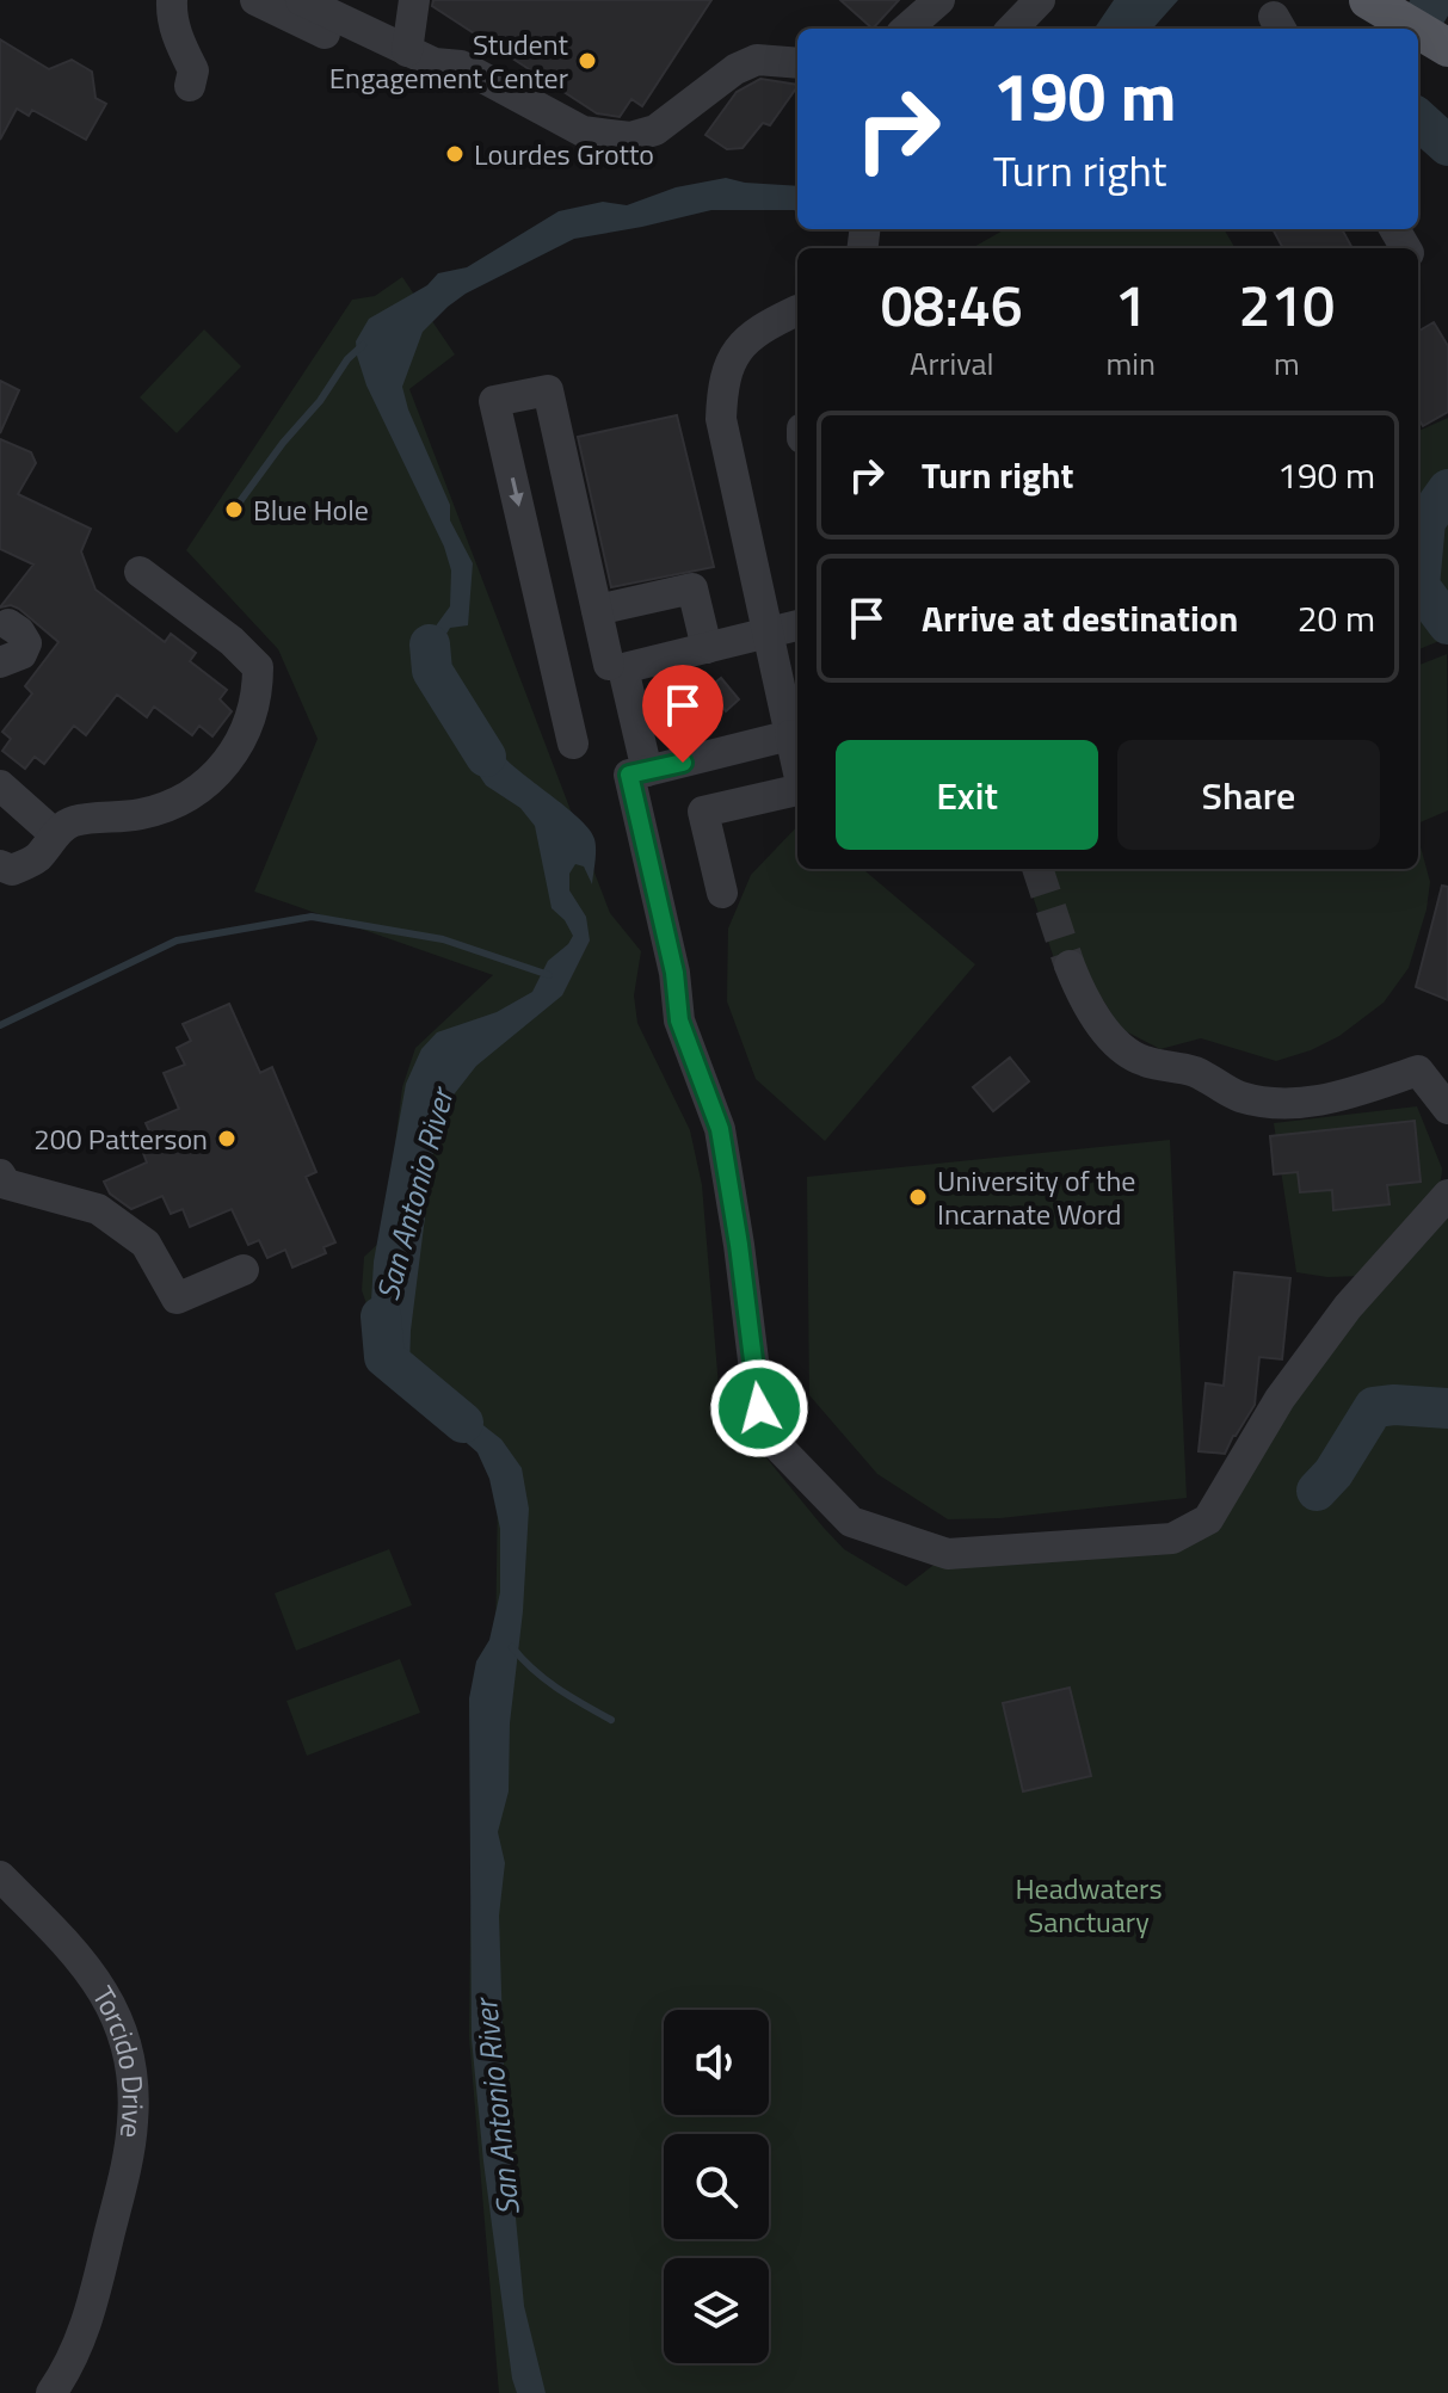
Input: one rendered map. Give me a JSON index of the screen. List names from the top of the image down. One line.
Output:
{"streets":{"street":["Torcido Drive"]},"water":["San Antonio River"],"parks":["Headwaters Sanctuary"],"places":["Student Engagement Center","Lourdes Grotto","Blue Hole","200 Patterson","University of the Incarnate Word"],"page":{"turn":["190 m","Turn right"],"eta":["08:46","Arrival","1","min","210","m"],"list":[{"name":"Turn right","value":"190 m"},{"name":"Arrive at destination","value":"20 m"}],"buttons":["Exit","Share"]}}
